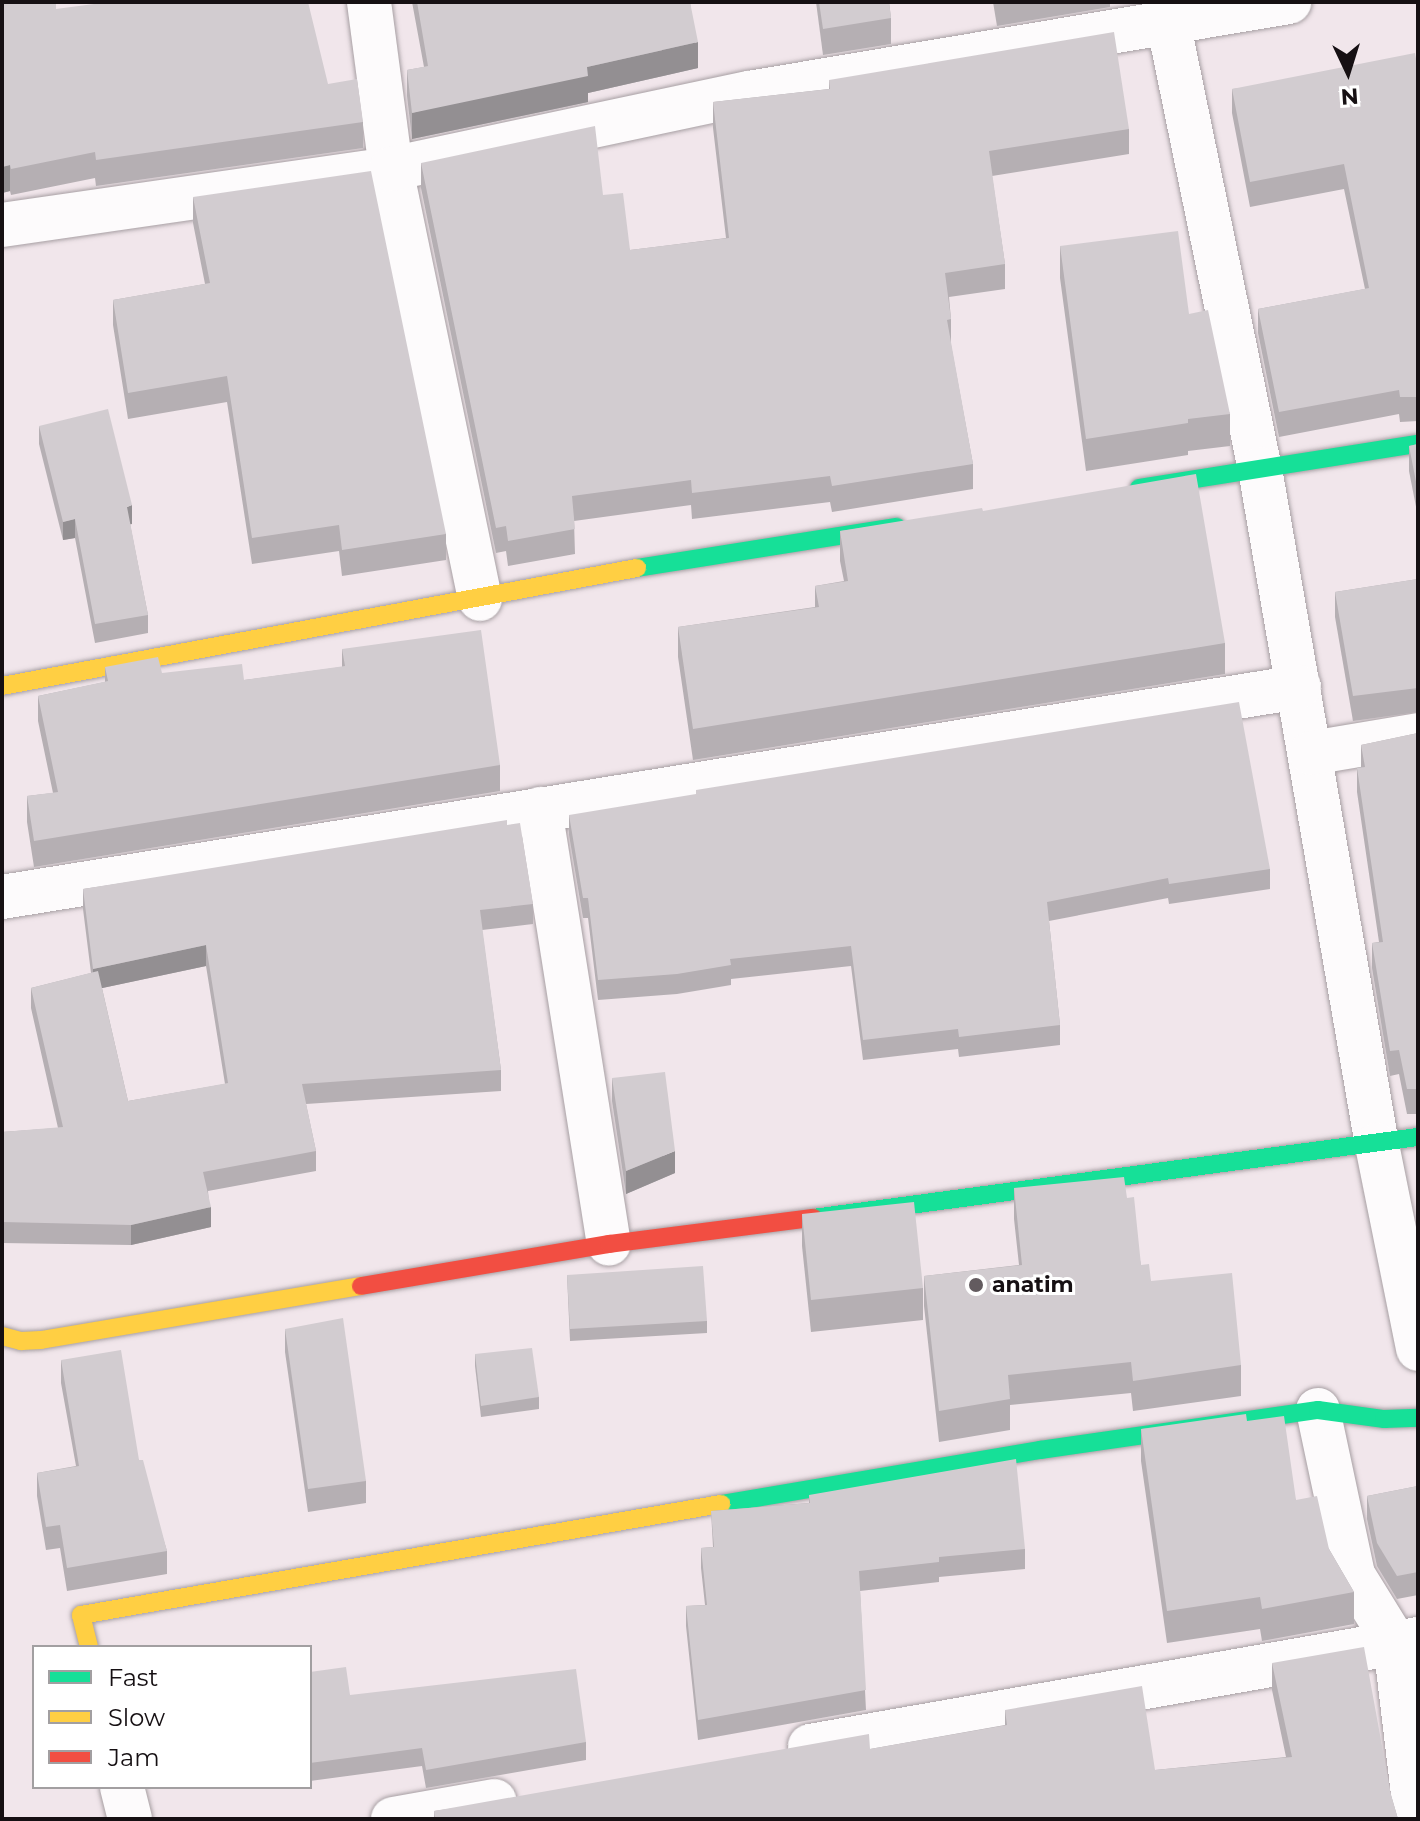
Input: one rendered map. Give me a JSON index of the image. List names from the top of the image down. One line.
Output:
{"places":["anatim"],"legend":["Fast","Slow","Jam"],"north":"bottom"}
